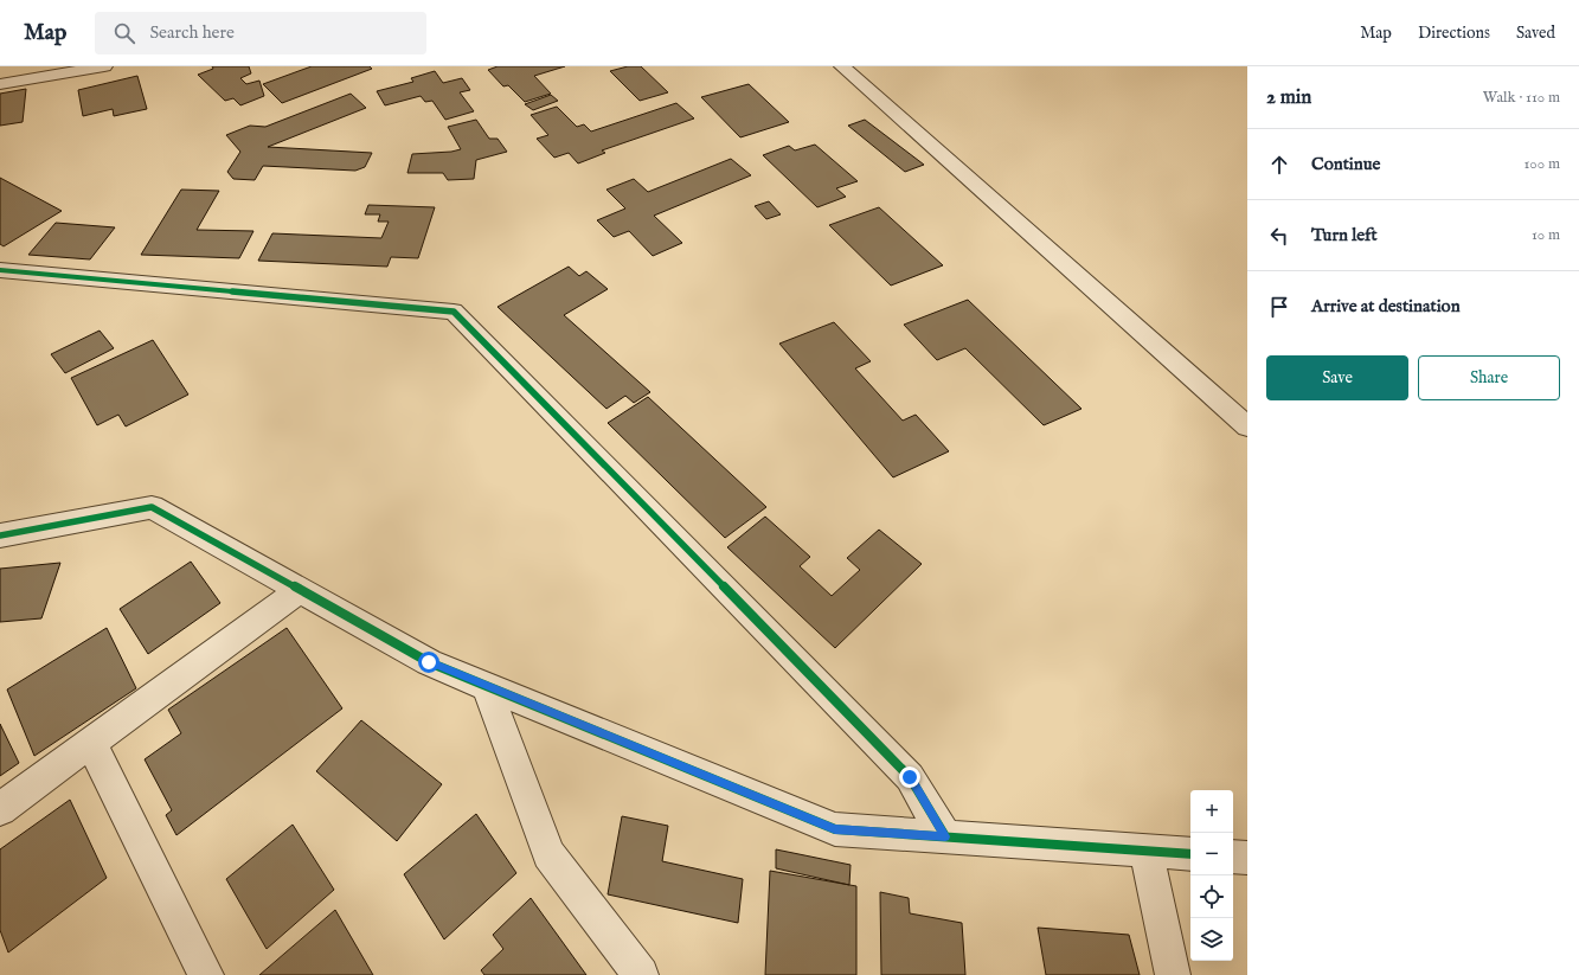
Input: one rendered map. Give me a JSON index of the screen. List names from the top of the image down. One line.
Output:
{"page":{"header":"Map","search":"Search here","nav":["Map","Directions","Saved"],"heading":["2 min","Walk · 110 m"],"list":[["Continue","100 m"],["Turn left","10 m"],"Arrive at destination"],"buttons":["Save","Share"],"map_buttons":["+","−"]}}
